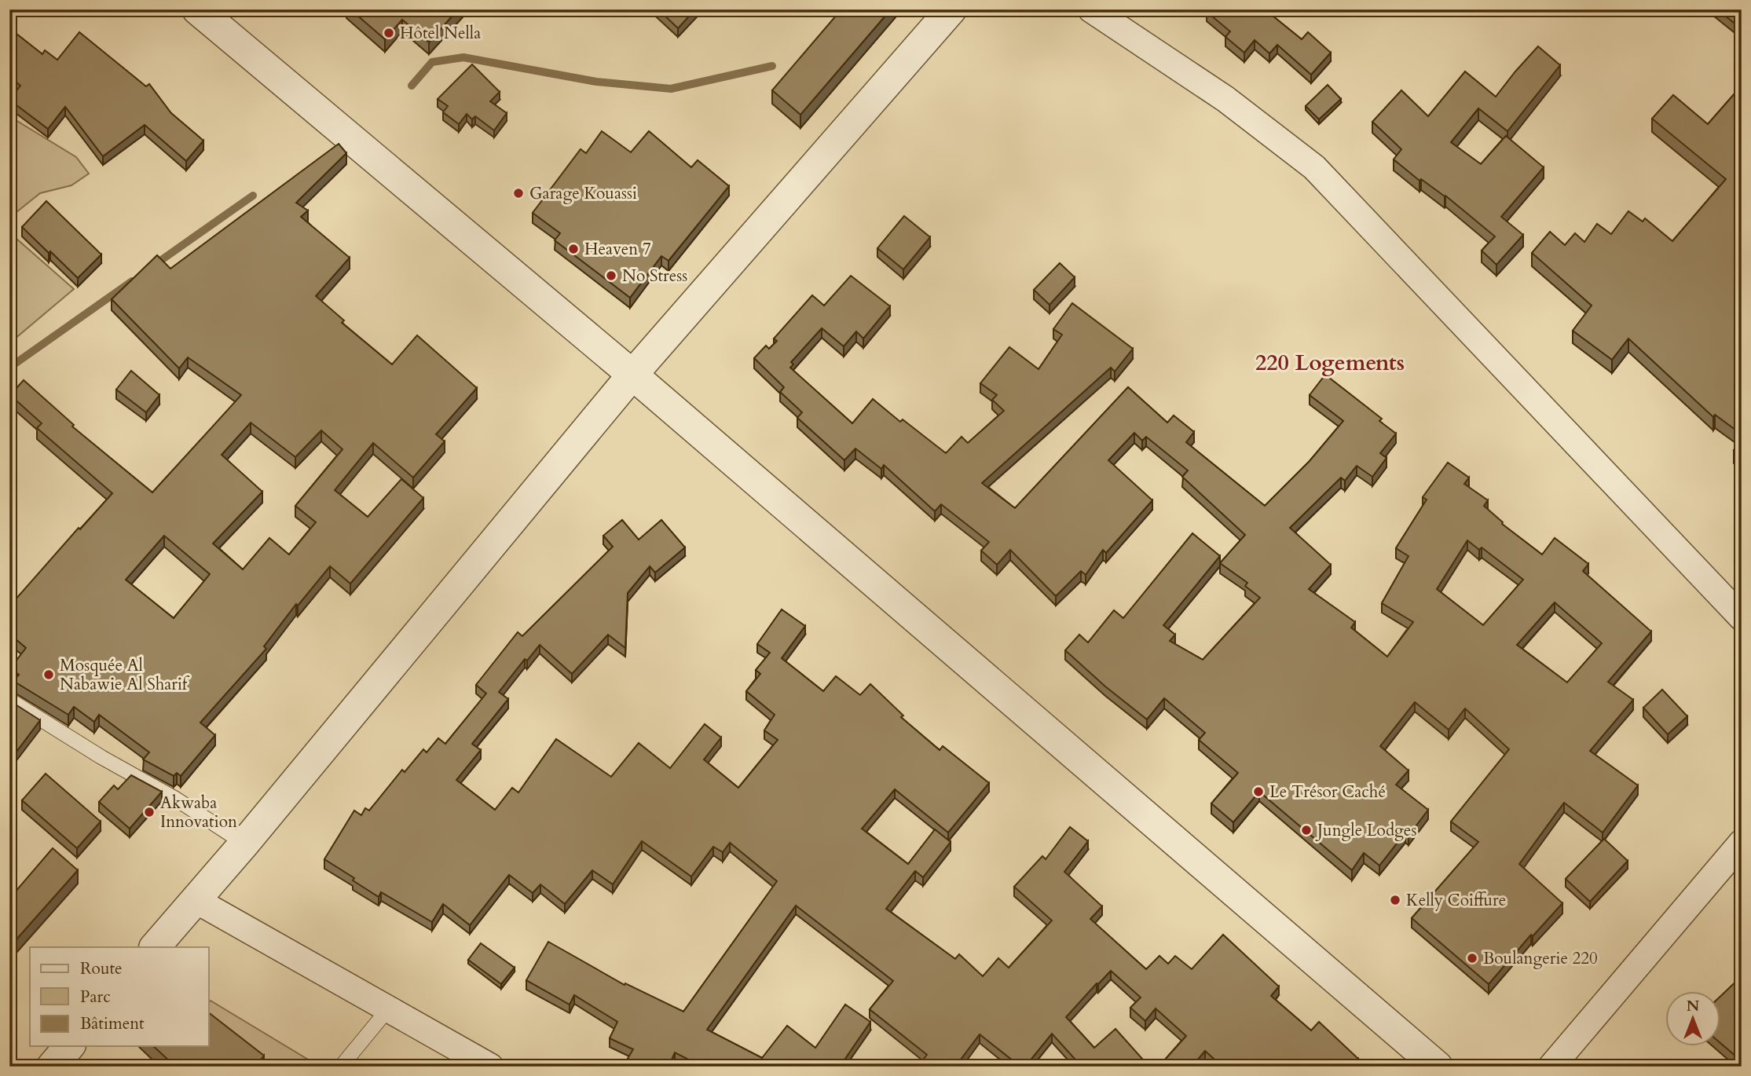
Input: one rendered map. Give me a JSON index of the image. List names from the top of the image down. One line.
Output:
{"districts":["220 Logements"],"places":["Hôtel Nella","Garage Kouassi","Heaven 7","No Stress","Mosquée Al Nabawie Al Sharif","Le Trésor Caché","Akwaba Innovation","Jungle Lodges","Kelly Coiffure","Boulangerie 220"],"legend":["Route","Parc","Bâtiment"],"north":"top"}
